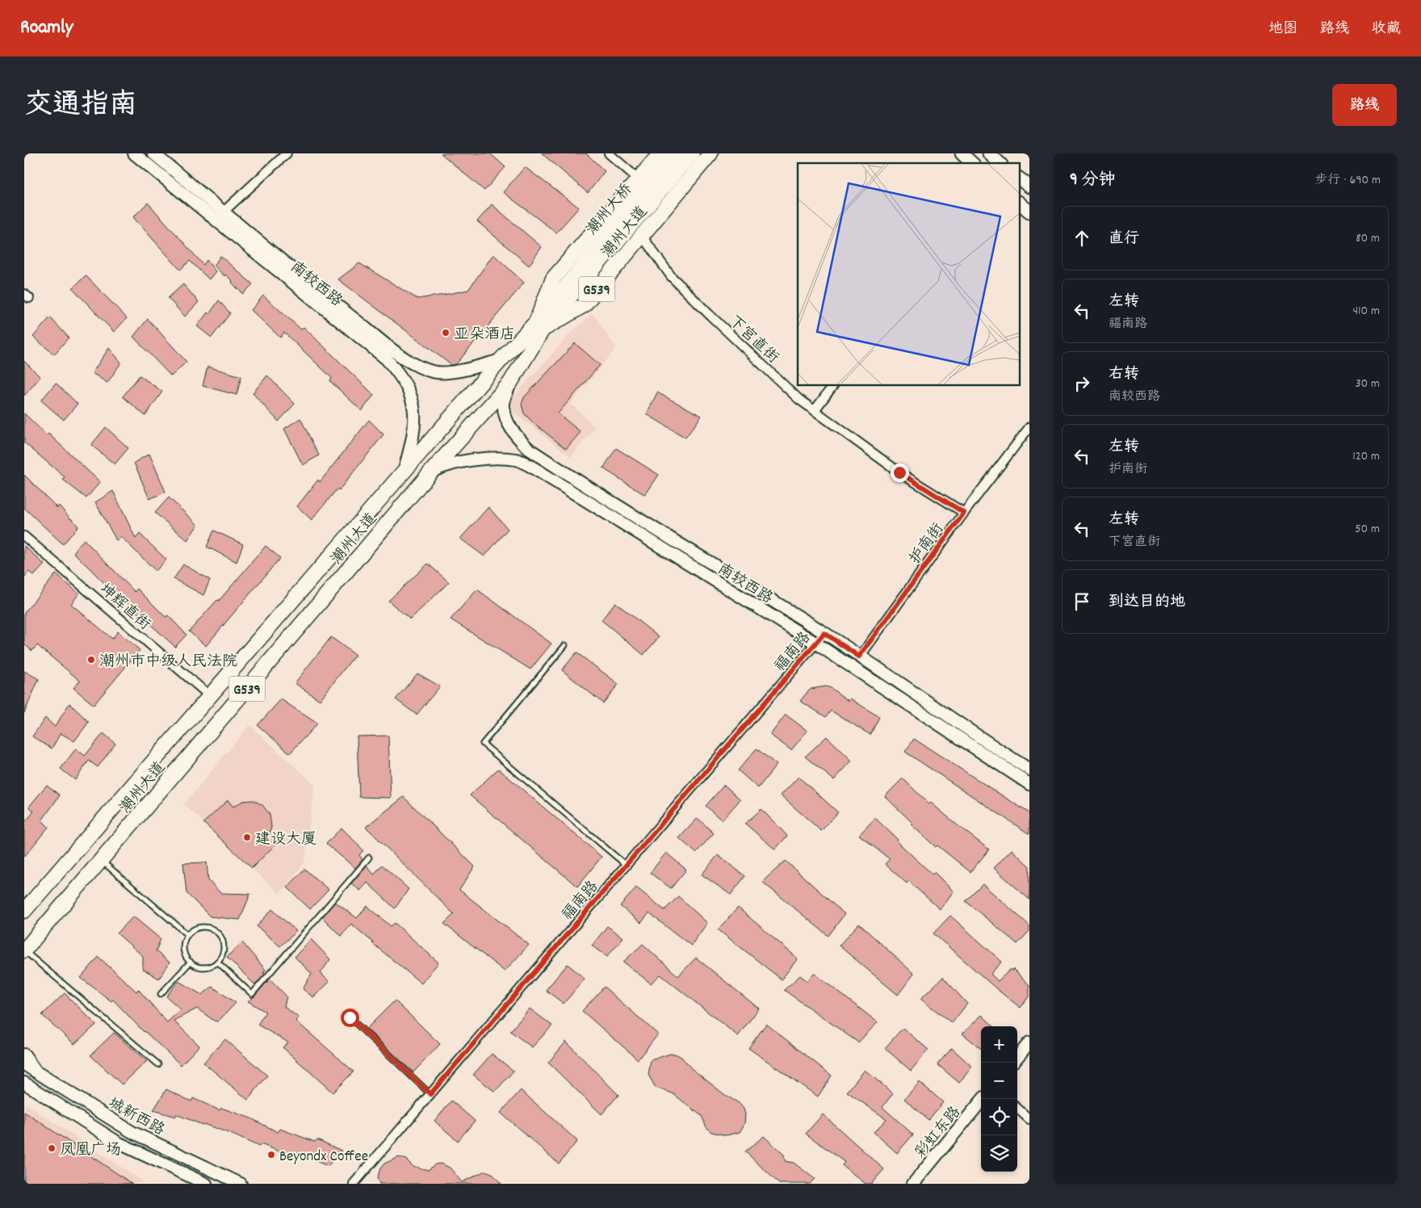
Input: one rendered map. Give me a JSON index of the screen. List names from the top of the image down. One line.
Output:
{"streets":{"highway":["潮州大桥","潮州大道","G539"],"main road":["南较西路","城新西路","彩虹东路"],"street":["下宫直街","护南街","坤辉直街","福南路"]},"crossings":[["潮州大道","南较西路"],["潮州大道","下宫直街"],["潮州大道","坤辉直街"],["南较西路","护南街"],["南较西路","福南路"],["下宫直街","护南街"]],"places":["亚朵酒店","潮州市中级人民法院","建设大厦","凤凰广场","Beyondx Coffee"],"page":{"header":"Roamly","nav":["地图","路线","收藏"],"title":"交通指南","buttons":"路线","heading":["9 分钟","步行 · 690 m"],"list":[["直行","80 m"],["左转","福南路","410 m"],["右转","南较西路","30 m"],["左转","护南街","120 m"],["左转","下宫直街","50 m"],"到达目的地"],"map_buttons":["+","−"]}}
